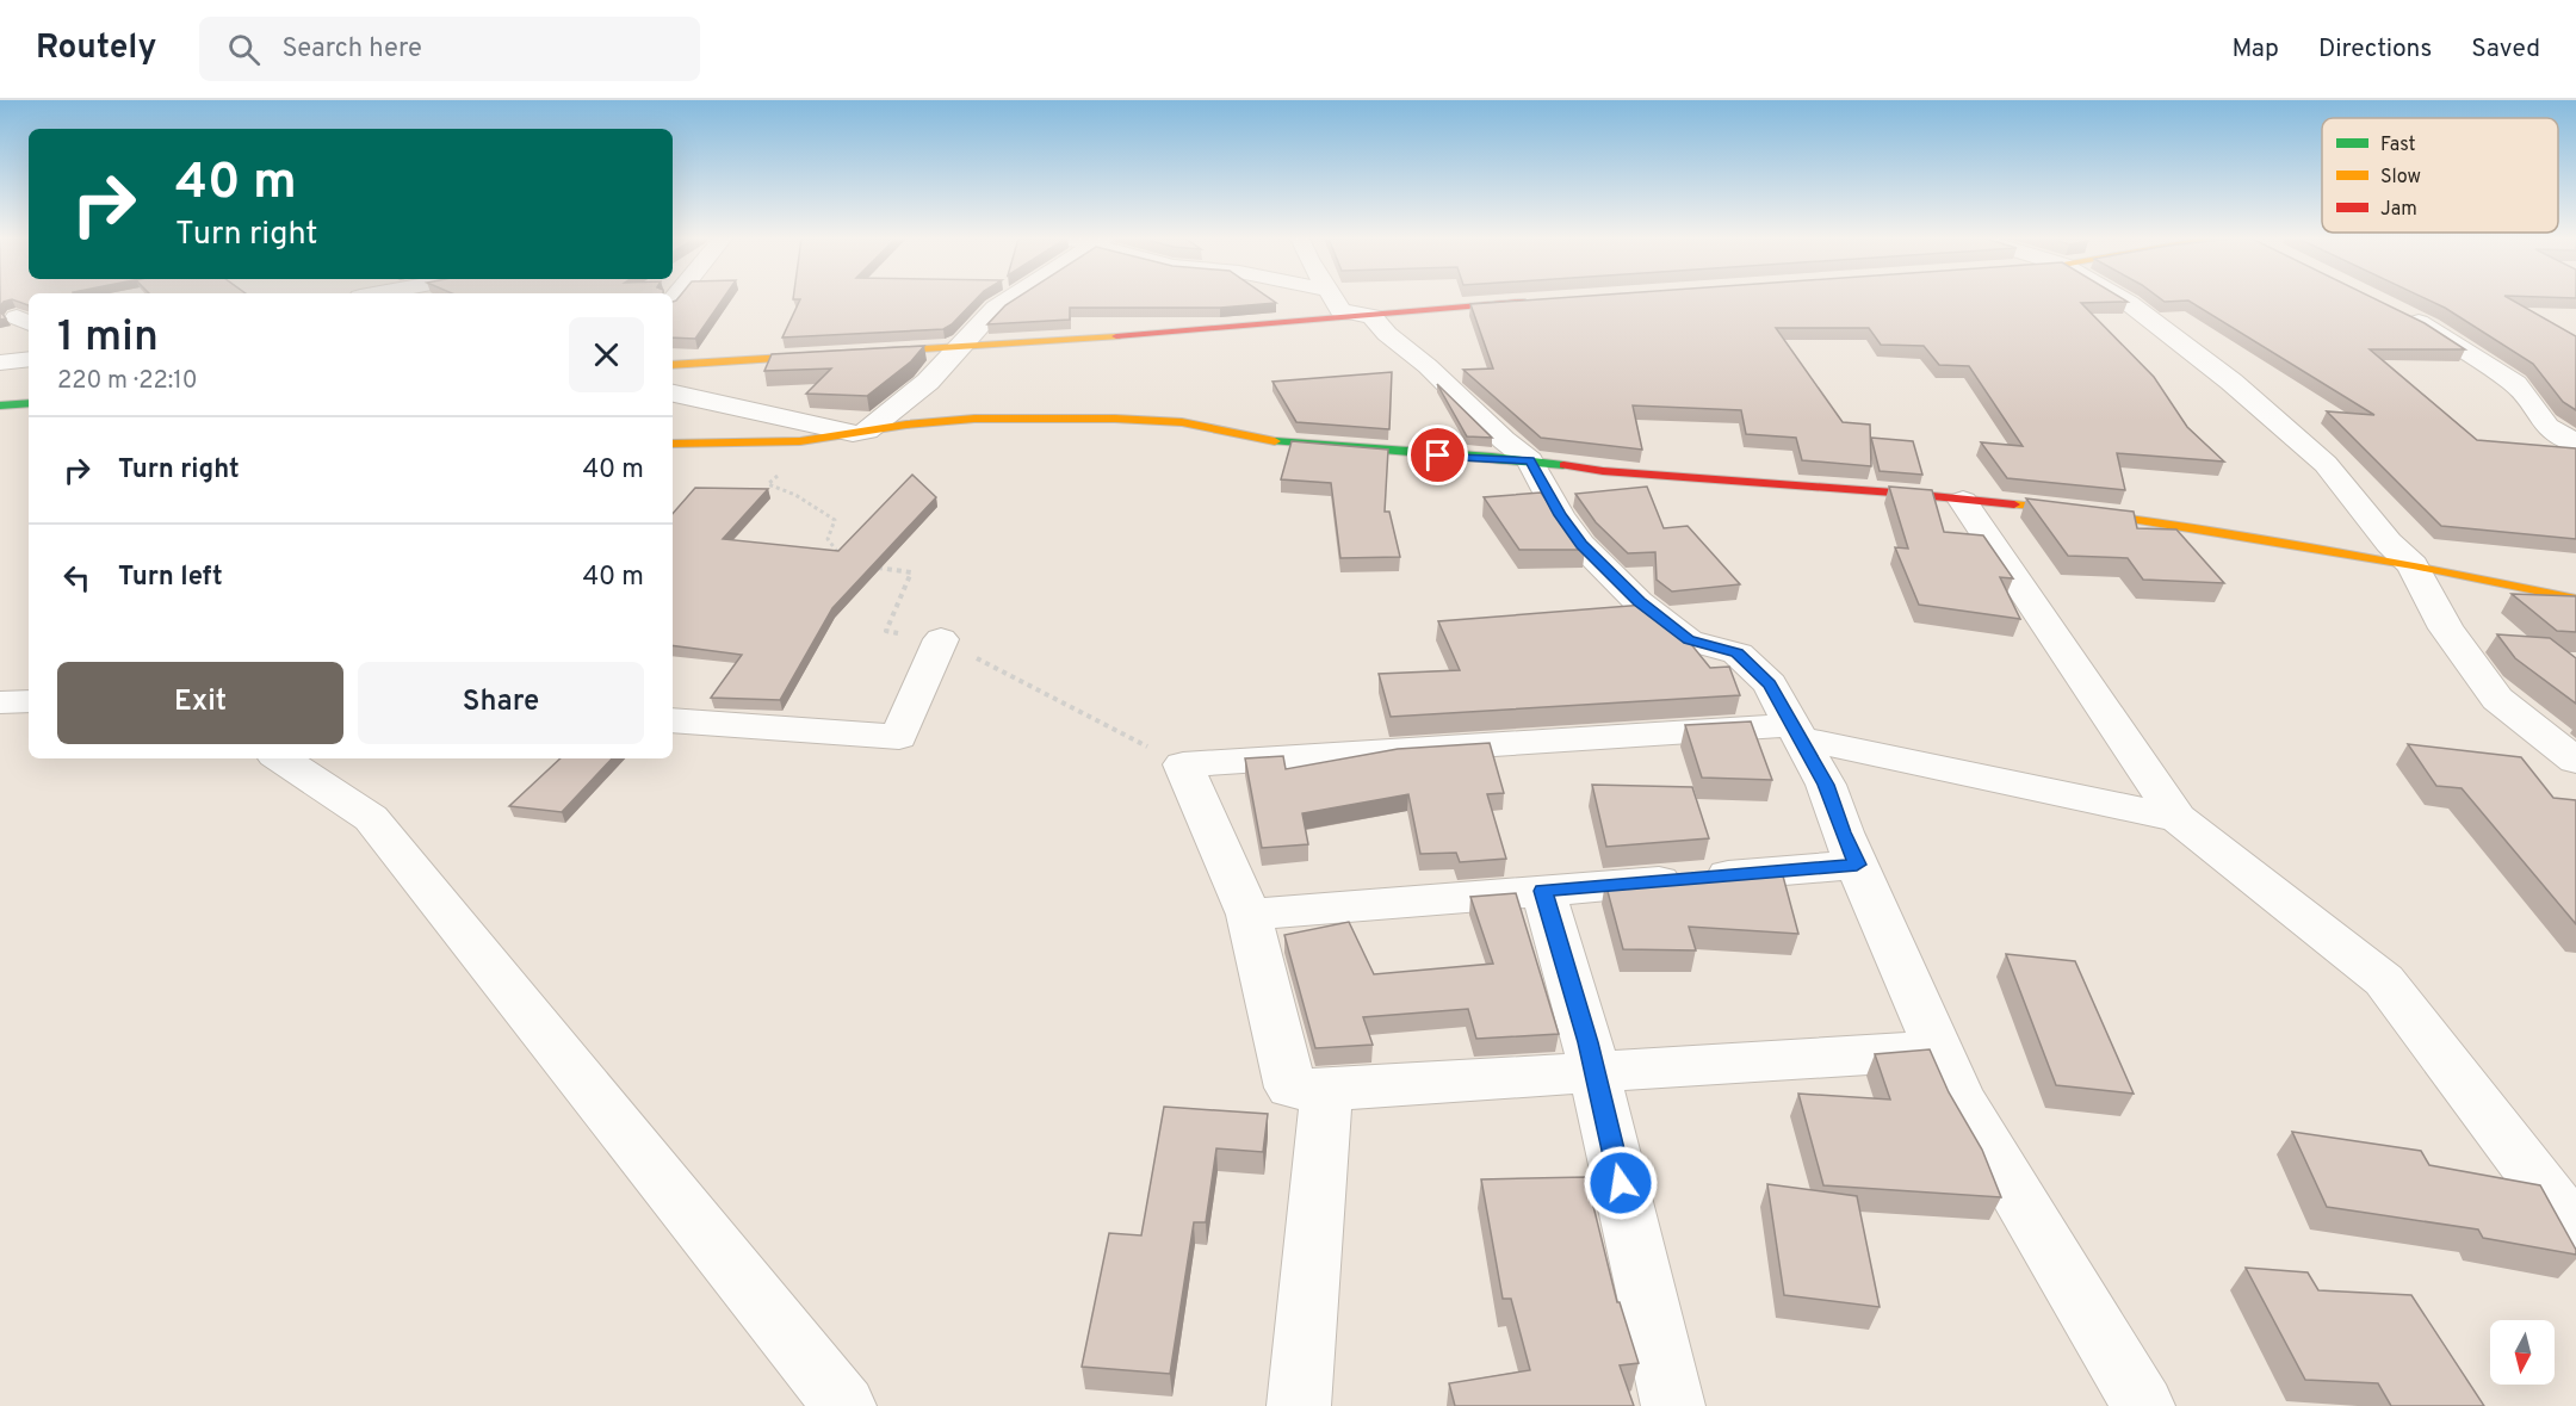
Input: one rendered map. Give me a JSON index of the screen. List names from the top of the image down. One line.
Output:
{"legend":["Fast","Slow","Jam"],"north":"bottom","page":{"header":"Routely","search":"Search here","nav":["Map","Directions","Saved"],"turn":["40 m","Turn right"],"heading":["1 min","220 m · 22:10"],"list":[{"name":"Turn right","value":"40 m"},{"name":"Turn left","value":"40 m"}],"buttons":["Exit","Share"]}}
